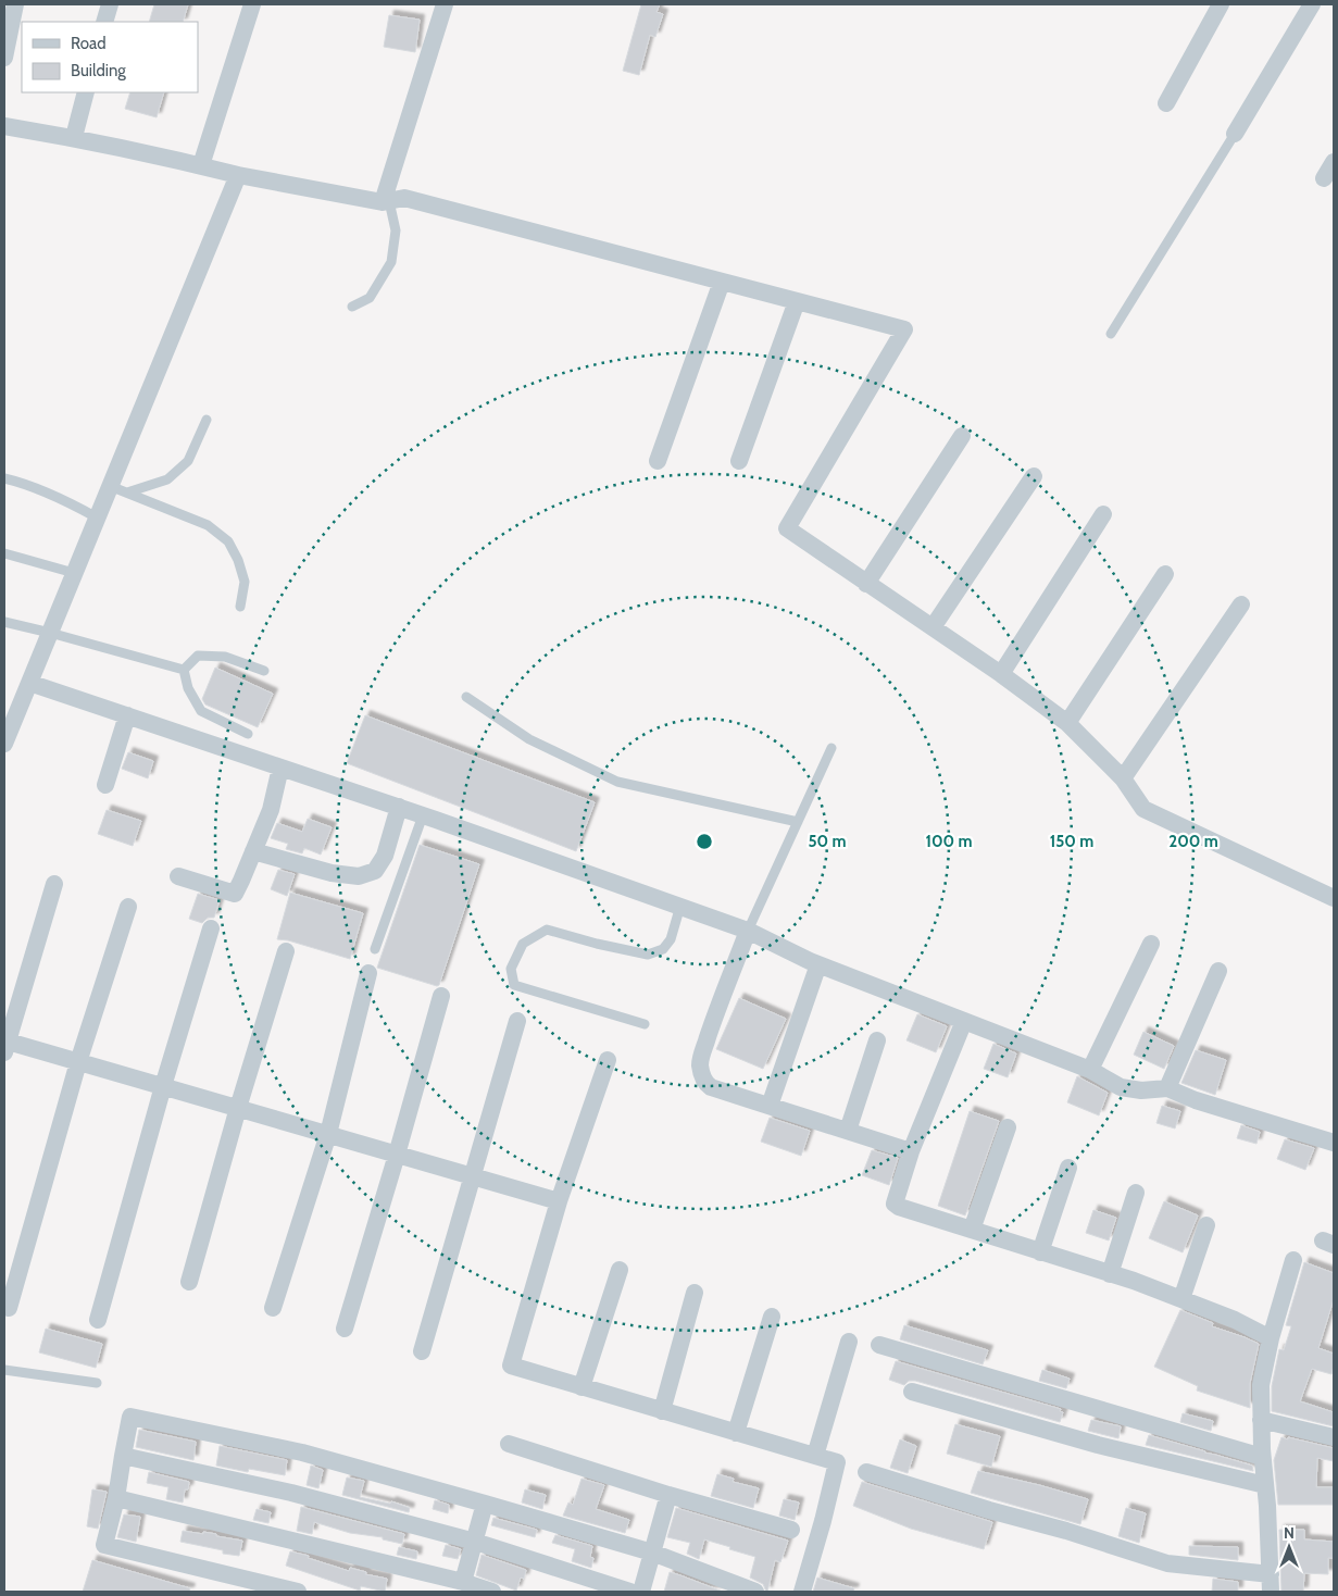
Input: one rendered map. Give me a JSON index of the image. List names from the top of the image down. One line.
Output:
{"legend":["Road","Building"],"north":"top","rings":["50 m","100 m","150 m","200 m"]}
